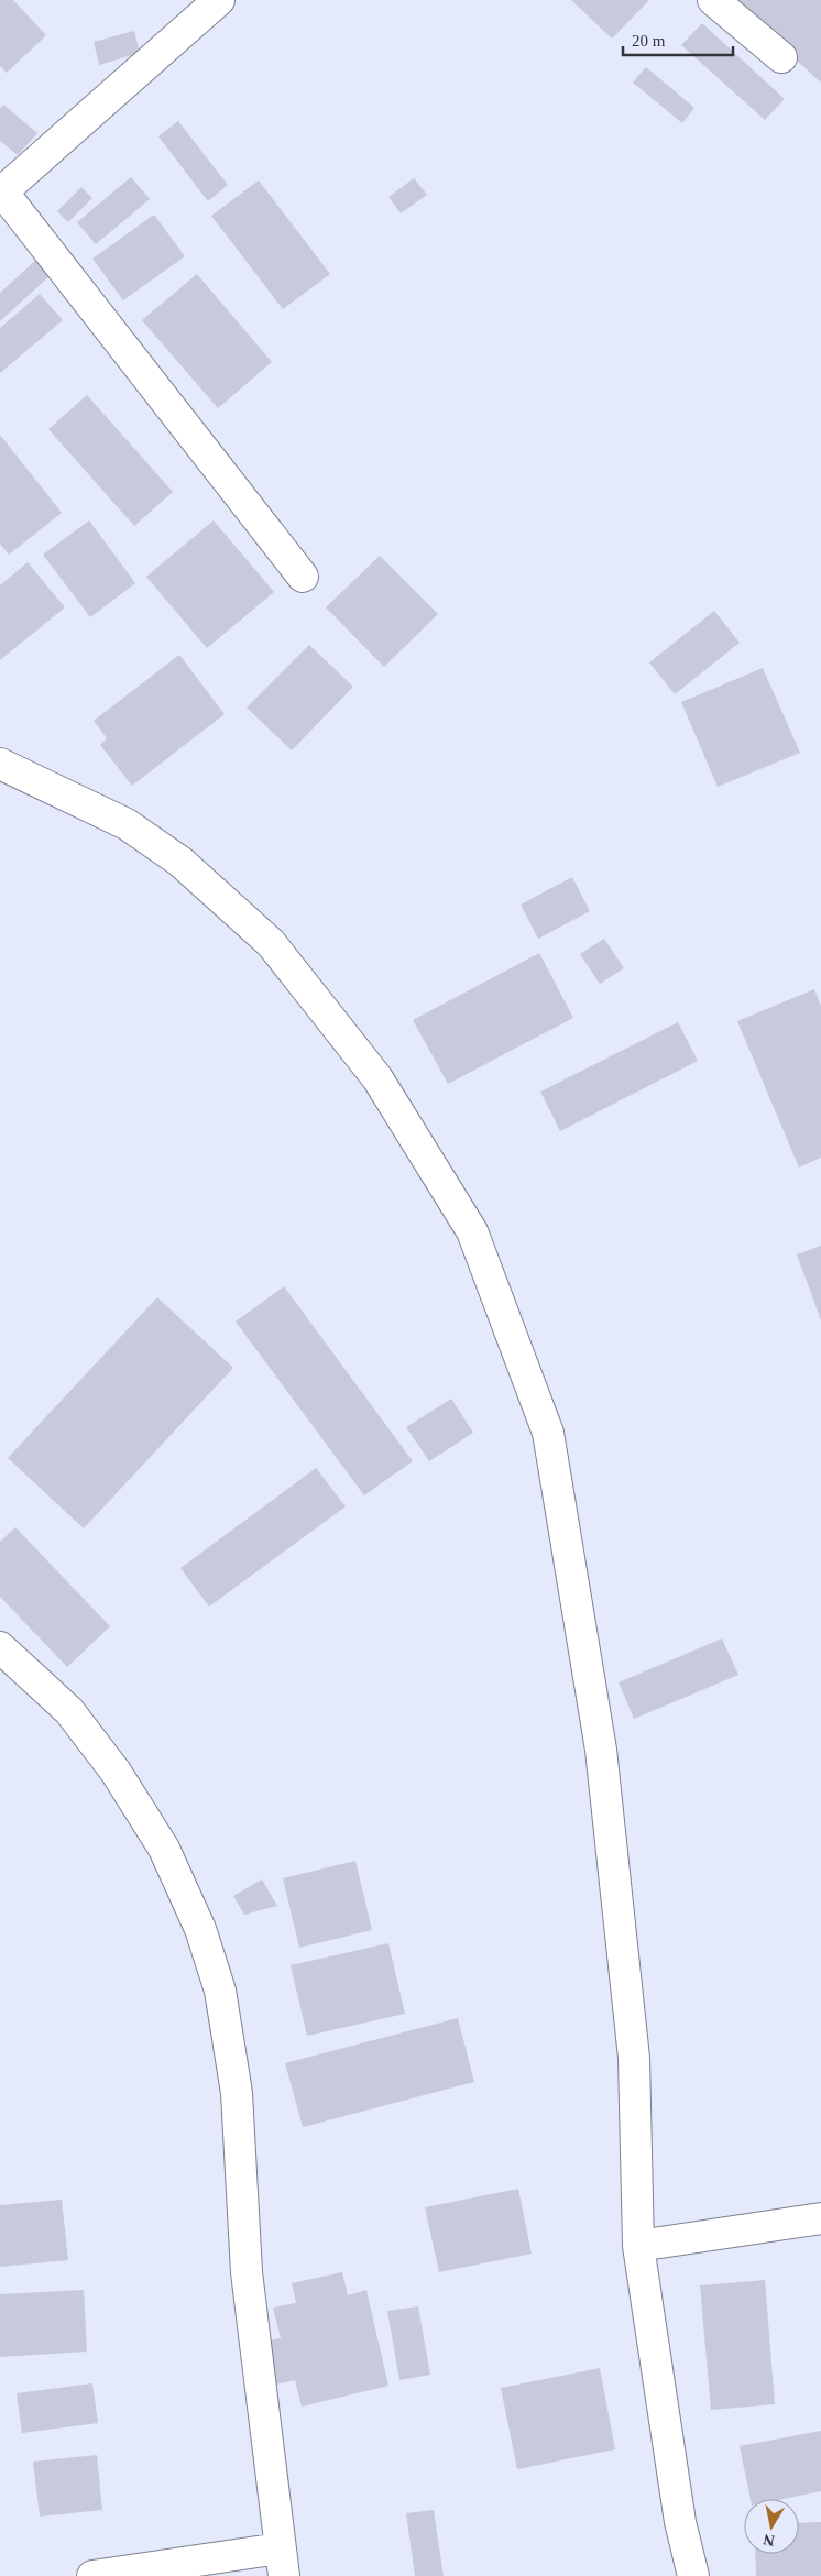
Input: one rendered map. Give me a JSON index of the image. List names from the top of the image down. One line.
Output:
{"scale_bar":"20 m","north":"bottom"}
